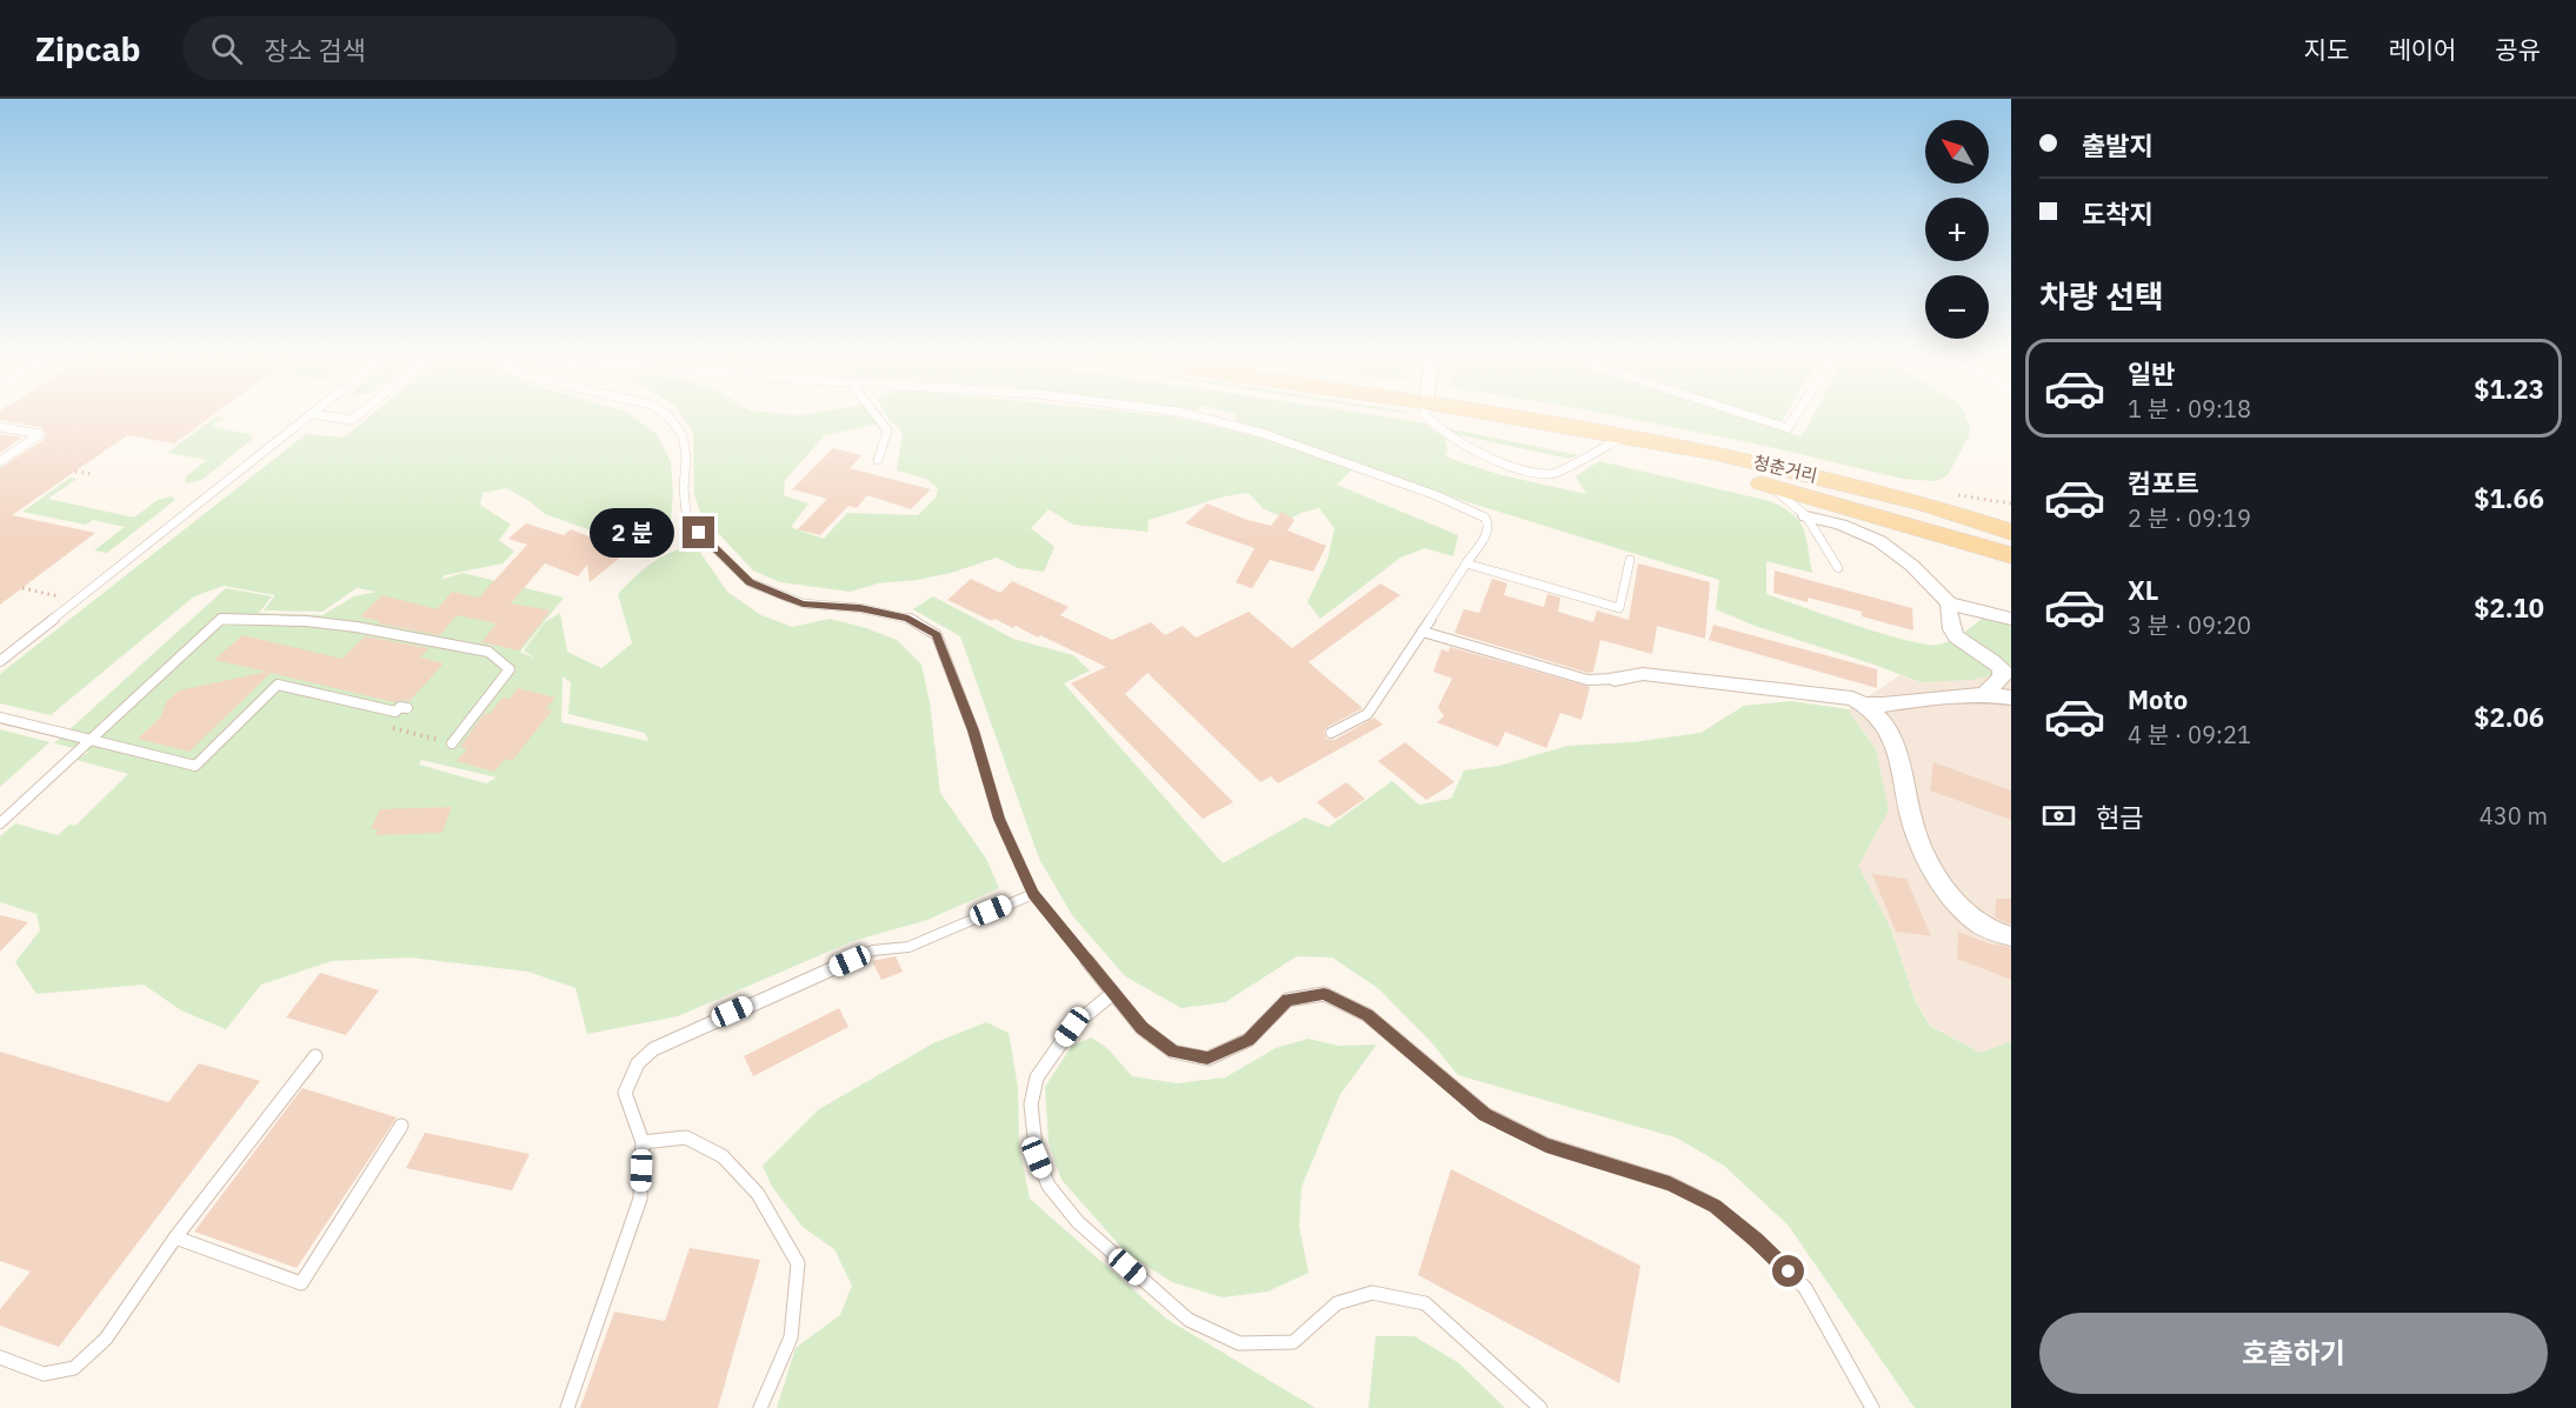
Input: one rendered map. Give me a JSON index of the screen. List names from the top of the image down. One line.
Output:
{"streets":{"main road":["청춘거리"]},"north":"top left","page":{"header":"Zipcab","search":"장소 검색","nav":["지도","레이어","공유"],"banner":["출발지","도착지"],"map_buttons":["+","−"],"heading":"차량 선택","list":[{"name":"일반","note":"1 분 · 09:18","value":"$1.23"},{"name":"컴포트","note":"2 분 · 09:19","value":"$1.66"},{"name":"XL","note":"3 분 · 09:20","value":"$2.10"},{"name":"Moto","note":"4 분 · 09:21","value":"$2.06"}],"bubble":"2 분","pay":["현금","430 m"],"buttons":"호출하기"}}
